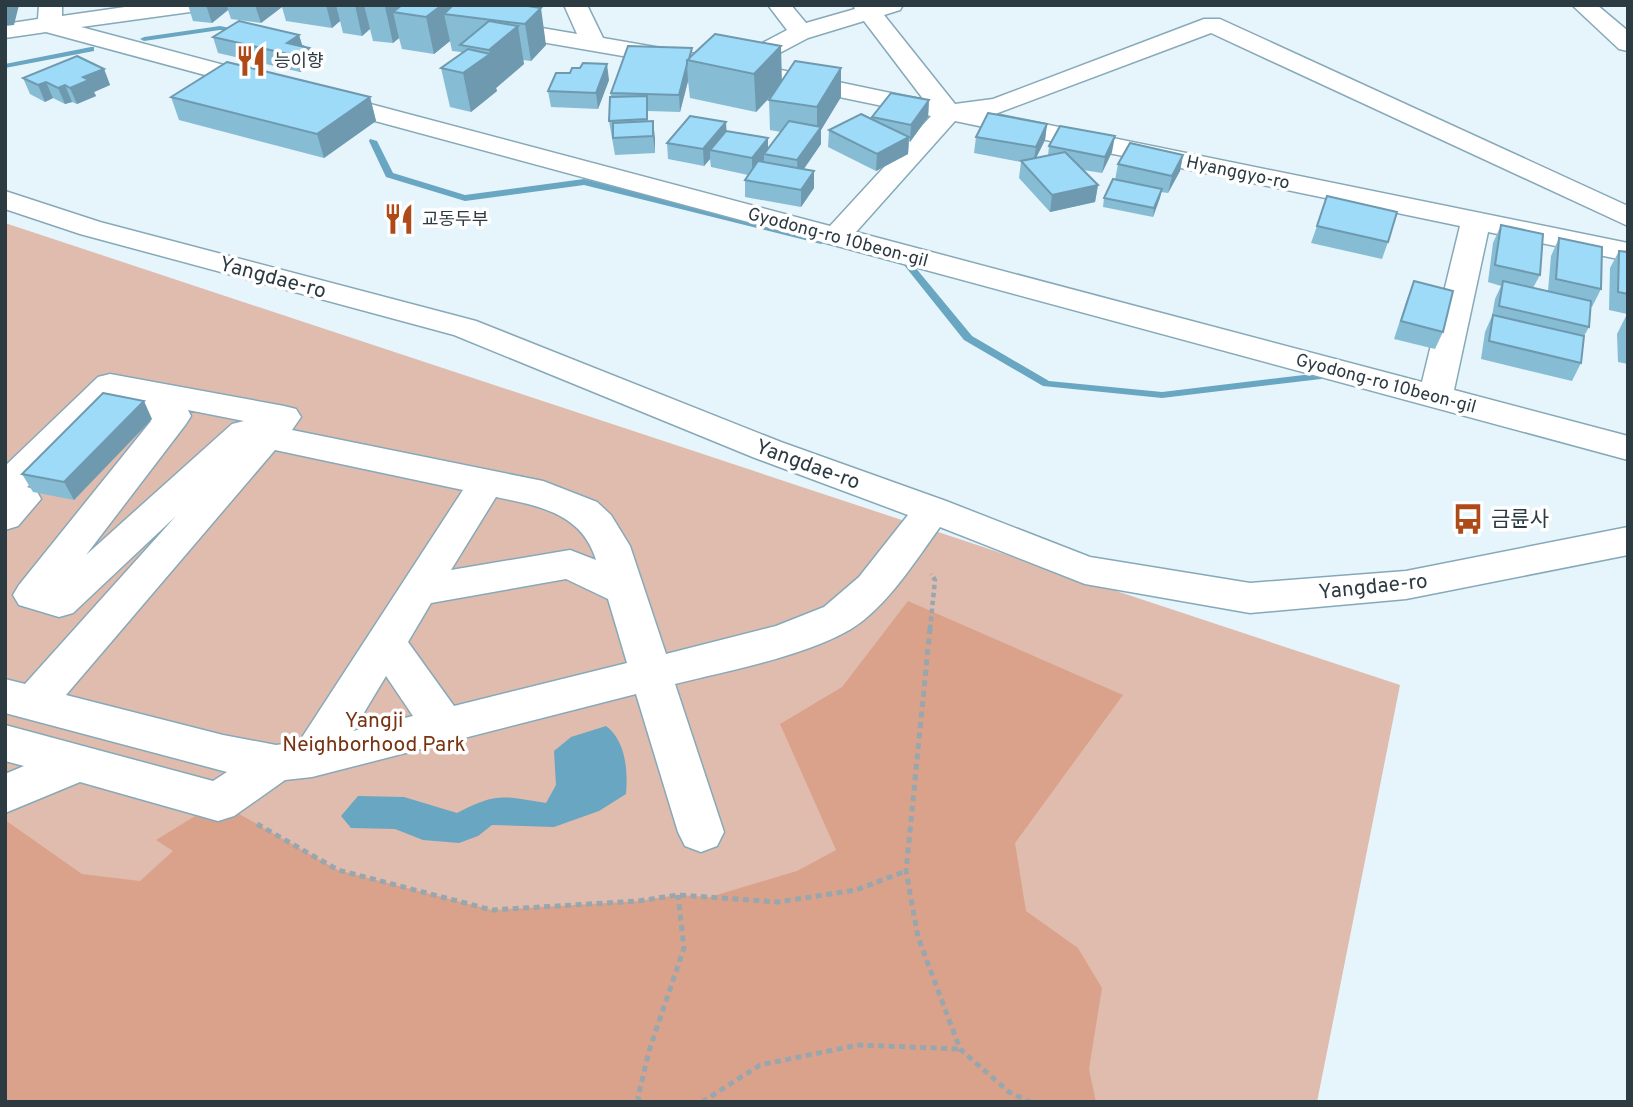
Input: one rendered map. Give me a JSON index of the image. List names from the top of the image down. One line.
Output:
{"streets":{"main road":["Hyanggyo-ro","Gyodong-ro 10beon-gil","Yangdae-ro"]},"parks":["Yangji Neighborhood Park"],"places":{"restaurant":["능이향","교동두부"],"bus stop":["금륜사"]}}
